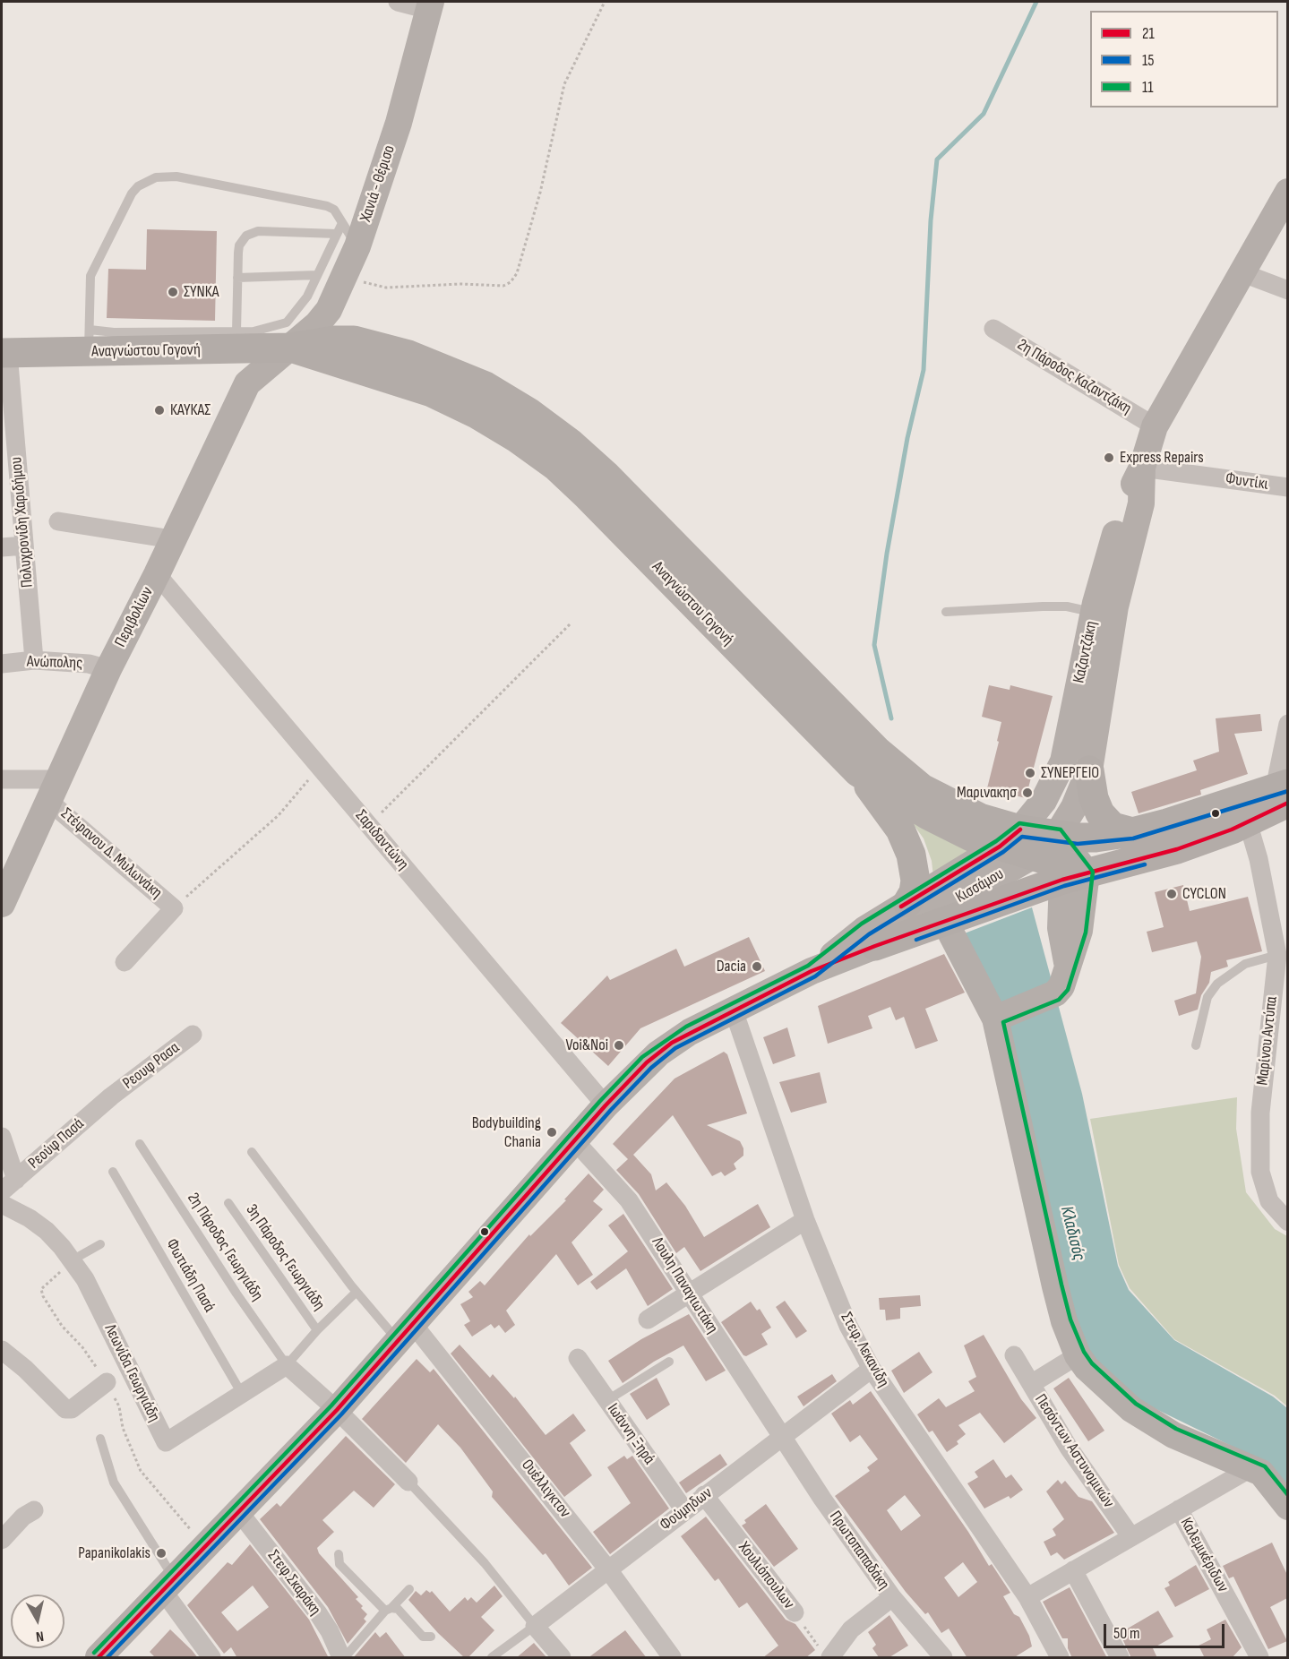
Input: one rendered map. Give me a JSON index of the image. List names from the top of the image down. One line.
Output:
{"streets":{"main road":["Χανιά - Θέρισο","Αναγνώστου Γογονή","Περιβολίων","Καζαντζάκη","Κισσάμου"],"street":["2η Πάροδος Καζαντζάκη","Φυντίκι","Πολυχρονίδη Χαριδήμου","Ανώπολης","Σαριδαντώνη","Στέφανου Δ. Μυλωνάκη","Μαρίνου Αντύπα","Ρεουφ Ρασα","Ρεούφ Πασά","Λουλη Παναγιωτάκη","Στεφ. Λεκανίδη","Λεωνίδα Γεωργιάδη","Ιωάννη Ξηρά","Πεσόντων Αστυνομικών","Ουέλλιγκτον","Φούμηδων","Πρωτοπαπαδάκη","Καλεμικέριδων","Χουλιόπουλων","Στεφ.Σκαράκη"],"lane":["2η Πάροδος Γεωργιάδη","3η Πάροδος Γεωργιάδη","Φωτιάδη Πασά"]},"crossings":[["Χανιά - Θέρισο","Αναγνώστου Γογονή"],["Χανιά - Θέρισο","Περιβολίων"],["Αναγνώστου Γογονή","Πολυχρονίδη Χαριδήμου"],["Αναγνώστου Γογονή","Περιβολίων"],["Αναγνώστου Γογονή","Καζαντζάκη"],["Αναγνώστου Γογονή","Κισσάμου"],["2η Πάροδος Καζαντζάκη","Καζαντζάκη"],["Φυντίκι","Καζαντζάκη"],["Πολυχρονίδη Χαριδήμου","Ανώπολης"],["Περιβολίων","Ανώπολης"],["Περιβολίων","Σαριδαντώνη"],["Περιβολίων","Στέφανου Δ. Μυλωνάκη"],["Καζαντζάκη","Κισσάμου"],["Σαριδαντώνη","Κισσάμου"],["Κισσάμου","Λουλη Παναγιωτάκη"],["Κισσάμου","Στεφ. Λεκανίδη"],["Κισσάμου","Ουέλλιγκτον"],["Κισσάμου","Στεφ.Σκαράκη"],["Ρεουφ Ρασα","Ρεούφ Πασά"],["2η Πάροδος Γεωργιάδη","Λεωνίδα Γεωργιάδη"],["3η Πάροδος Γεωργιάδη","Λεωνίδα Γεωργιάδη"],["Φωτιάδη Πασά","Λεωνίδα Γεωργιάδη"],["Λουλη Παναγιωτάκη","Φούμηδων"],["Λουλη Παναγιωτάκη","Πρωτοπαπαδάκη"],["Στεφ. Λεκανίδη","Φούμηδων"],["Ιωάννη Ξηρά","Φούμηδων"],["Ουέλλιγκτον","Φούμηδων"],["Φούμηδων","Πρωτοπαπαδάκη"],["Φούμηδων","Χουλιόπουλων"]],"water":["Κλαδισός"],"places":["ΣΥΝΚΑ","ΚΑΥΚΑΣ","Express Repairs","ΣΥΝΕΡΓΕΙΟ","Μαρινακησ","CYCLON","Dacia","Voi&Noi","Bodybuilding Chania","Papanikolakis"],"lines":["transit line 15","transit line 21","transit line 11"],"legend":["21","15","11"],"scale_bar":"50 m","north":"bottom"}
